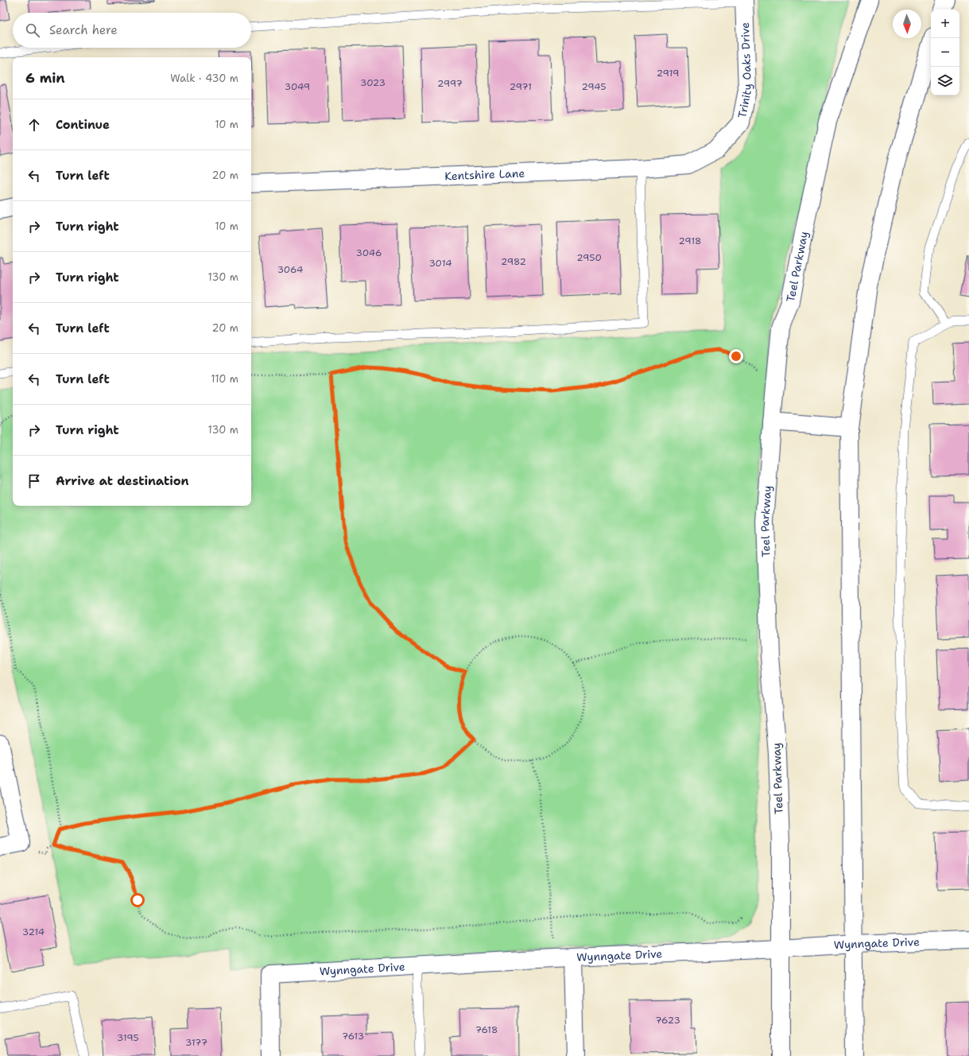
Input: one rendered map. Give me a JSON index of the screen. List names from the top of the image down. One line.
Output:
{"streets":{"main road":["Trinity Oaks Drive","Kentshire Lane","Teel Parkway","Wynngate Drive"]},"crossings":[["Trinity Oaks Drive","Kentshire Lane"],["Teel Parkway","Wynngate Drive"]],"house_numbers":["2919","3023","2997","3049","2971","2945","2918","3046","2950","2982","3014","3064","3214","7623","7618","7613","3195","3177"],"north":"bottom","page":{"map_buttons":["+","−"],"search":"Search here","heading":["6 min","Walk · 430 m"],"list":[["Continue","10 m"],["Turn left","20 m"],["Turn right","10 m"],["Turn right","130 m"],["Turn left","20 m"],["Turn left","110 m"],["Turn right","130 m"],"Arrive at destination"]}}
